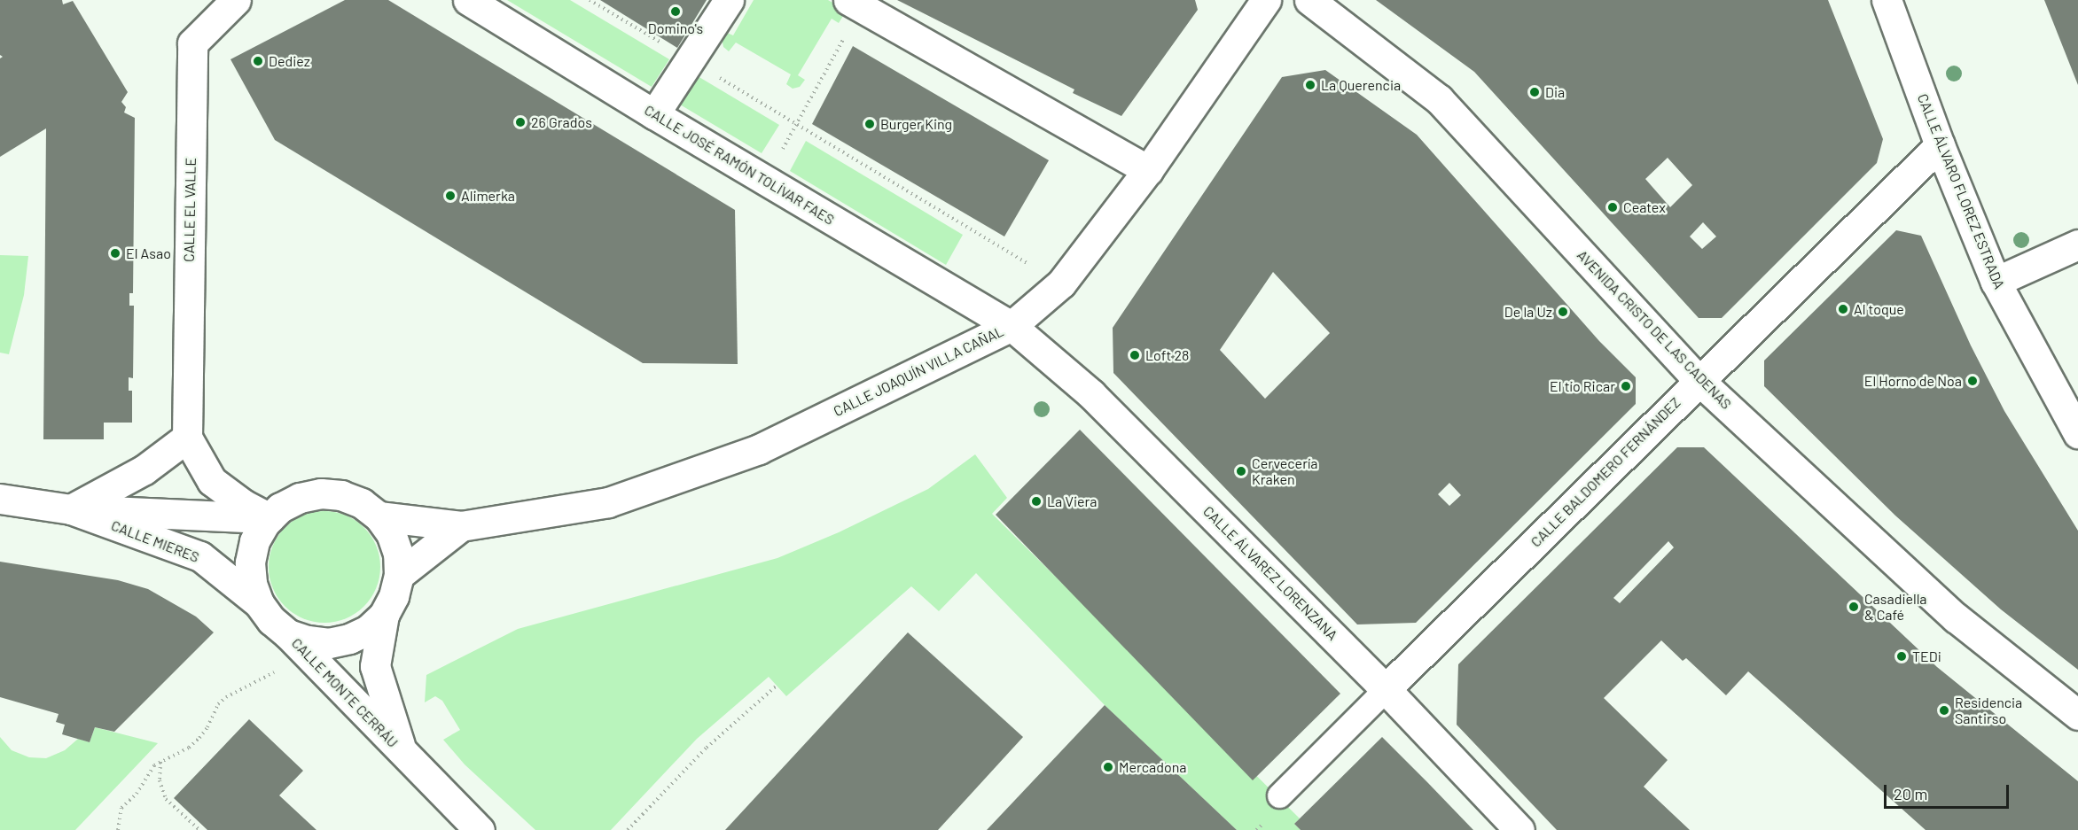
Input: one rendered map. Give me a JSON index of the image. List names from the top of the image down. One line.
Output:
{"streets":{"street":["CALLE JOSÉ RAMÓN TOLÍVAR FAES","CALLE ÁLVARO FLOREZ ESTRADA","CALLE EL VALLE","AVENIDA CRISTO DE LAS CADENAS","CALLE JOAQUÍN VILLA CAÑAL","CALLE BALDOMERO FERNÁNDEZ","CALLE MIERES","CALLE ÁLVAREZ LORENZANA","CALLE MONTE CERRÁU"]},"crossings":[["CALLE JOSÉ RAMÓN TOLÍVAR FAES","CALLE JOAQUÍN VILLA CAÑAL"],["CALLE JOSÉ RAMÓN TOLÍVAR FAES","CALLE ÁLVAREZ LORENZANA"],["CALLE ÁLVARO FLOREZ ESTRADA","CALLE BALDOMERO FERNÁNDEZ"],["AVENIDA CRISTO DE LAS CADENAS","CALLE BALDOMERO FERNÁNDEZ"],["CALLE JOAQUÍN VILLA CAÑAL","CALLE MIERES"],["CALLE JOAQUÍN VILLA CAÑAL","CALLE ÁLVAREZ LORENZANA"],["CALLE BALDOMERO FERNÁNDEZ","CALLE ÁLVAREZ LORENZANA"],["CALLE MIERES","CALLE MONTE CERRÁU"]],"places":["Domino's","Dediez","La Querencia","Dia","26 Grados","Burger King","Alimerka","Ceatex","El Asao","Al toque","De la Uz","Loft 28","El Horno de Noa","El tío Ricar","Cervecería Kraken","La Viera","Casadiella & Café","TEDi","Residencia Santirso","Mercadona"],"scale_bar":"20 m"}
